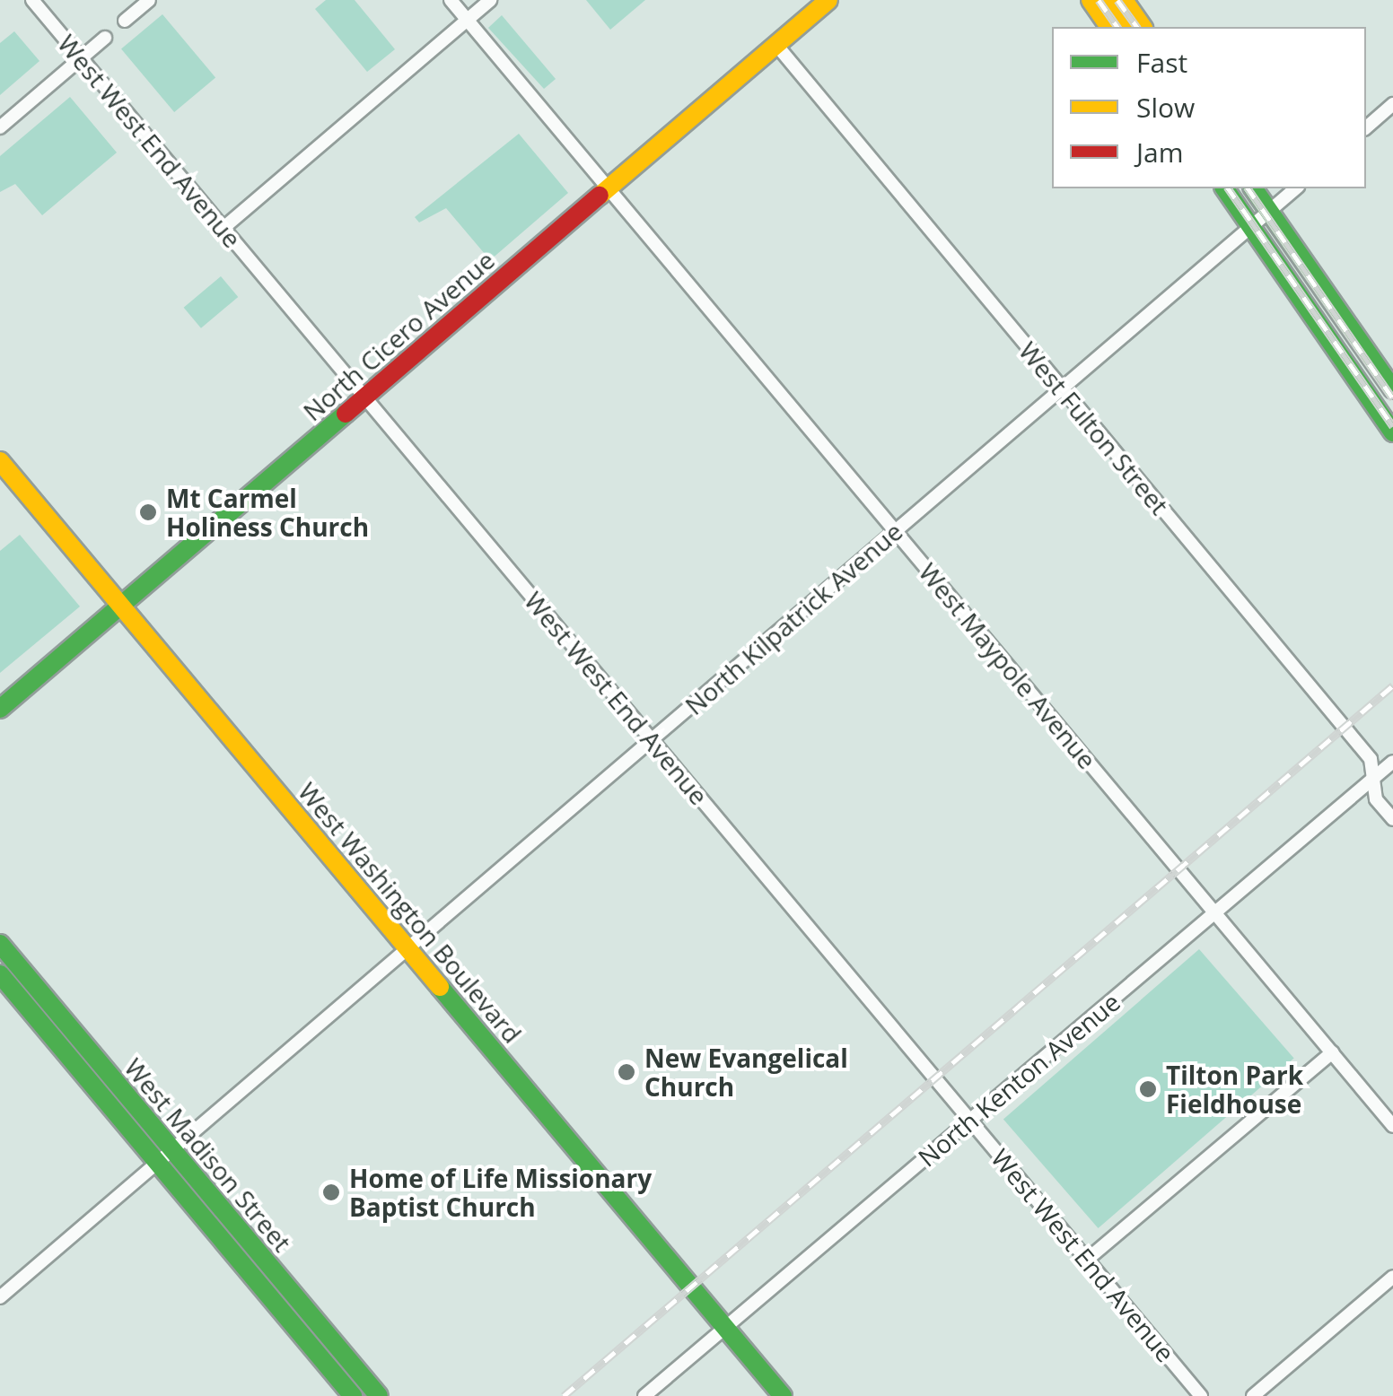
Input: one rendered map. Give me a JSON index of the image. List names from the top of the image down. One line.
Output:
{"streets":{"main road":["North Cicero Avenue","West Washington Boulevard","West Madison Street"],"street":["West West End Avenue","West Fulton Street","North Kilpatrick Avenue","West Maypole Avenue","North Kenton Avenue"]},"crossings":[["West West End Avenue","North Cicero Avenue"],["West West End Avenue","North Kilpatrick Avenue"],["West West End Avenue","North Kenton Avenue"],["North Cicero Avenue","West Fulton Street"],["North Cicero Avenue","West Maypole Avenue"],["North Cicero Avenue","West Washington Boulevard"],["West Fulton Street","North Kilpatrick Avenue"],["West Fulton Street","North Kenton Avenue"],["North Kilpatrick Avenue","West Maypole Avenue"],["North Kilpatrick Avenue","West Washington Boulevard"],["North Kilpatrick Avenue","West Madison Street"],["West Maypole Avenue","North Kenton Avenue"],["West Washington Boulevard","North Kenton Avenue"]],"places":["Mt Carmel Holiness Church","New Evangelical Church","Tilton Park Fieldhouse","Home of Life Missionary Baptist Church"],"legend":["Fast","Slow","Jam"]}
